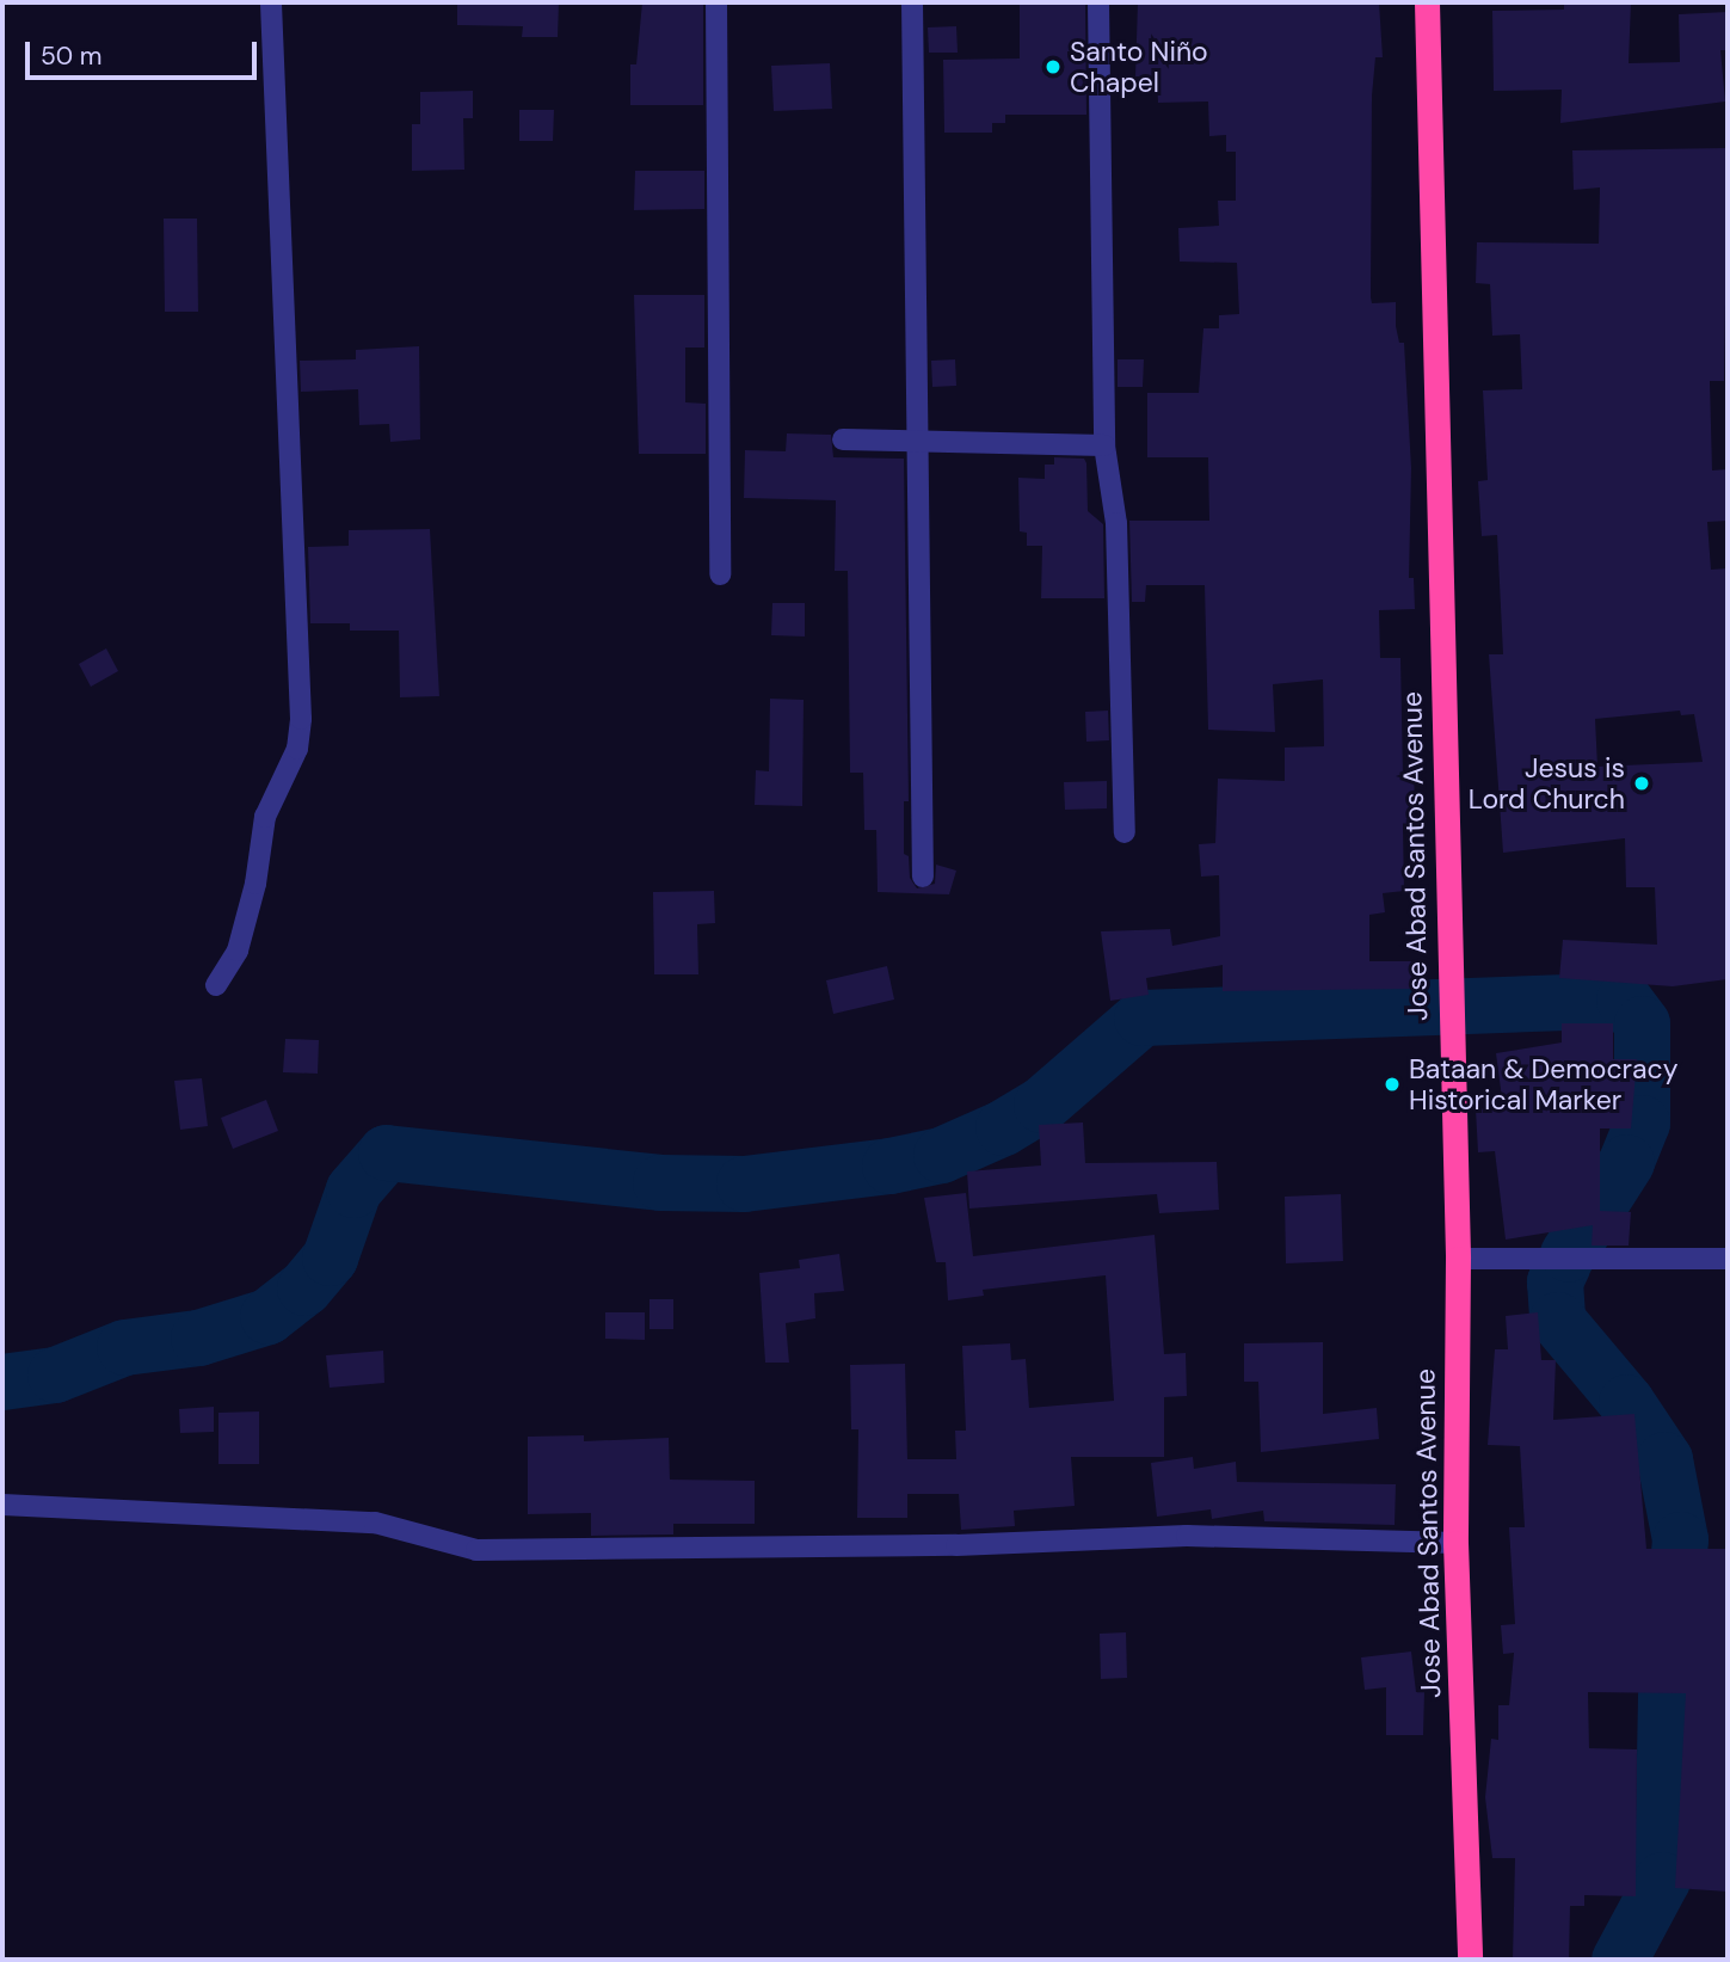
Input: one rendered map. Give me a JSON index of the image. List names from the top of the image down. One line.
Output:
{"streets":{"highway":["Jose Abad Santos Avenue"]},"places":["Santo Niño Chapel","Jesus is Lord Church","Bataan & Democracy Historical Marker"],"scale_bar":"50 m"}
